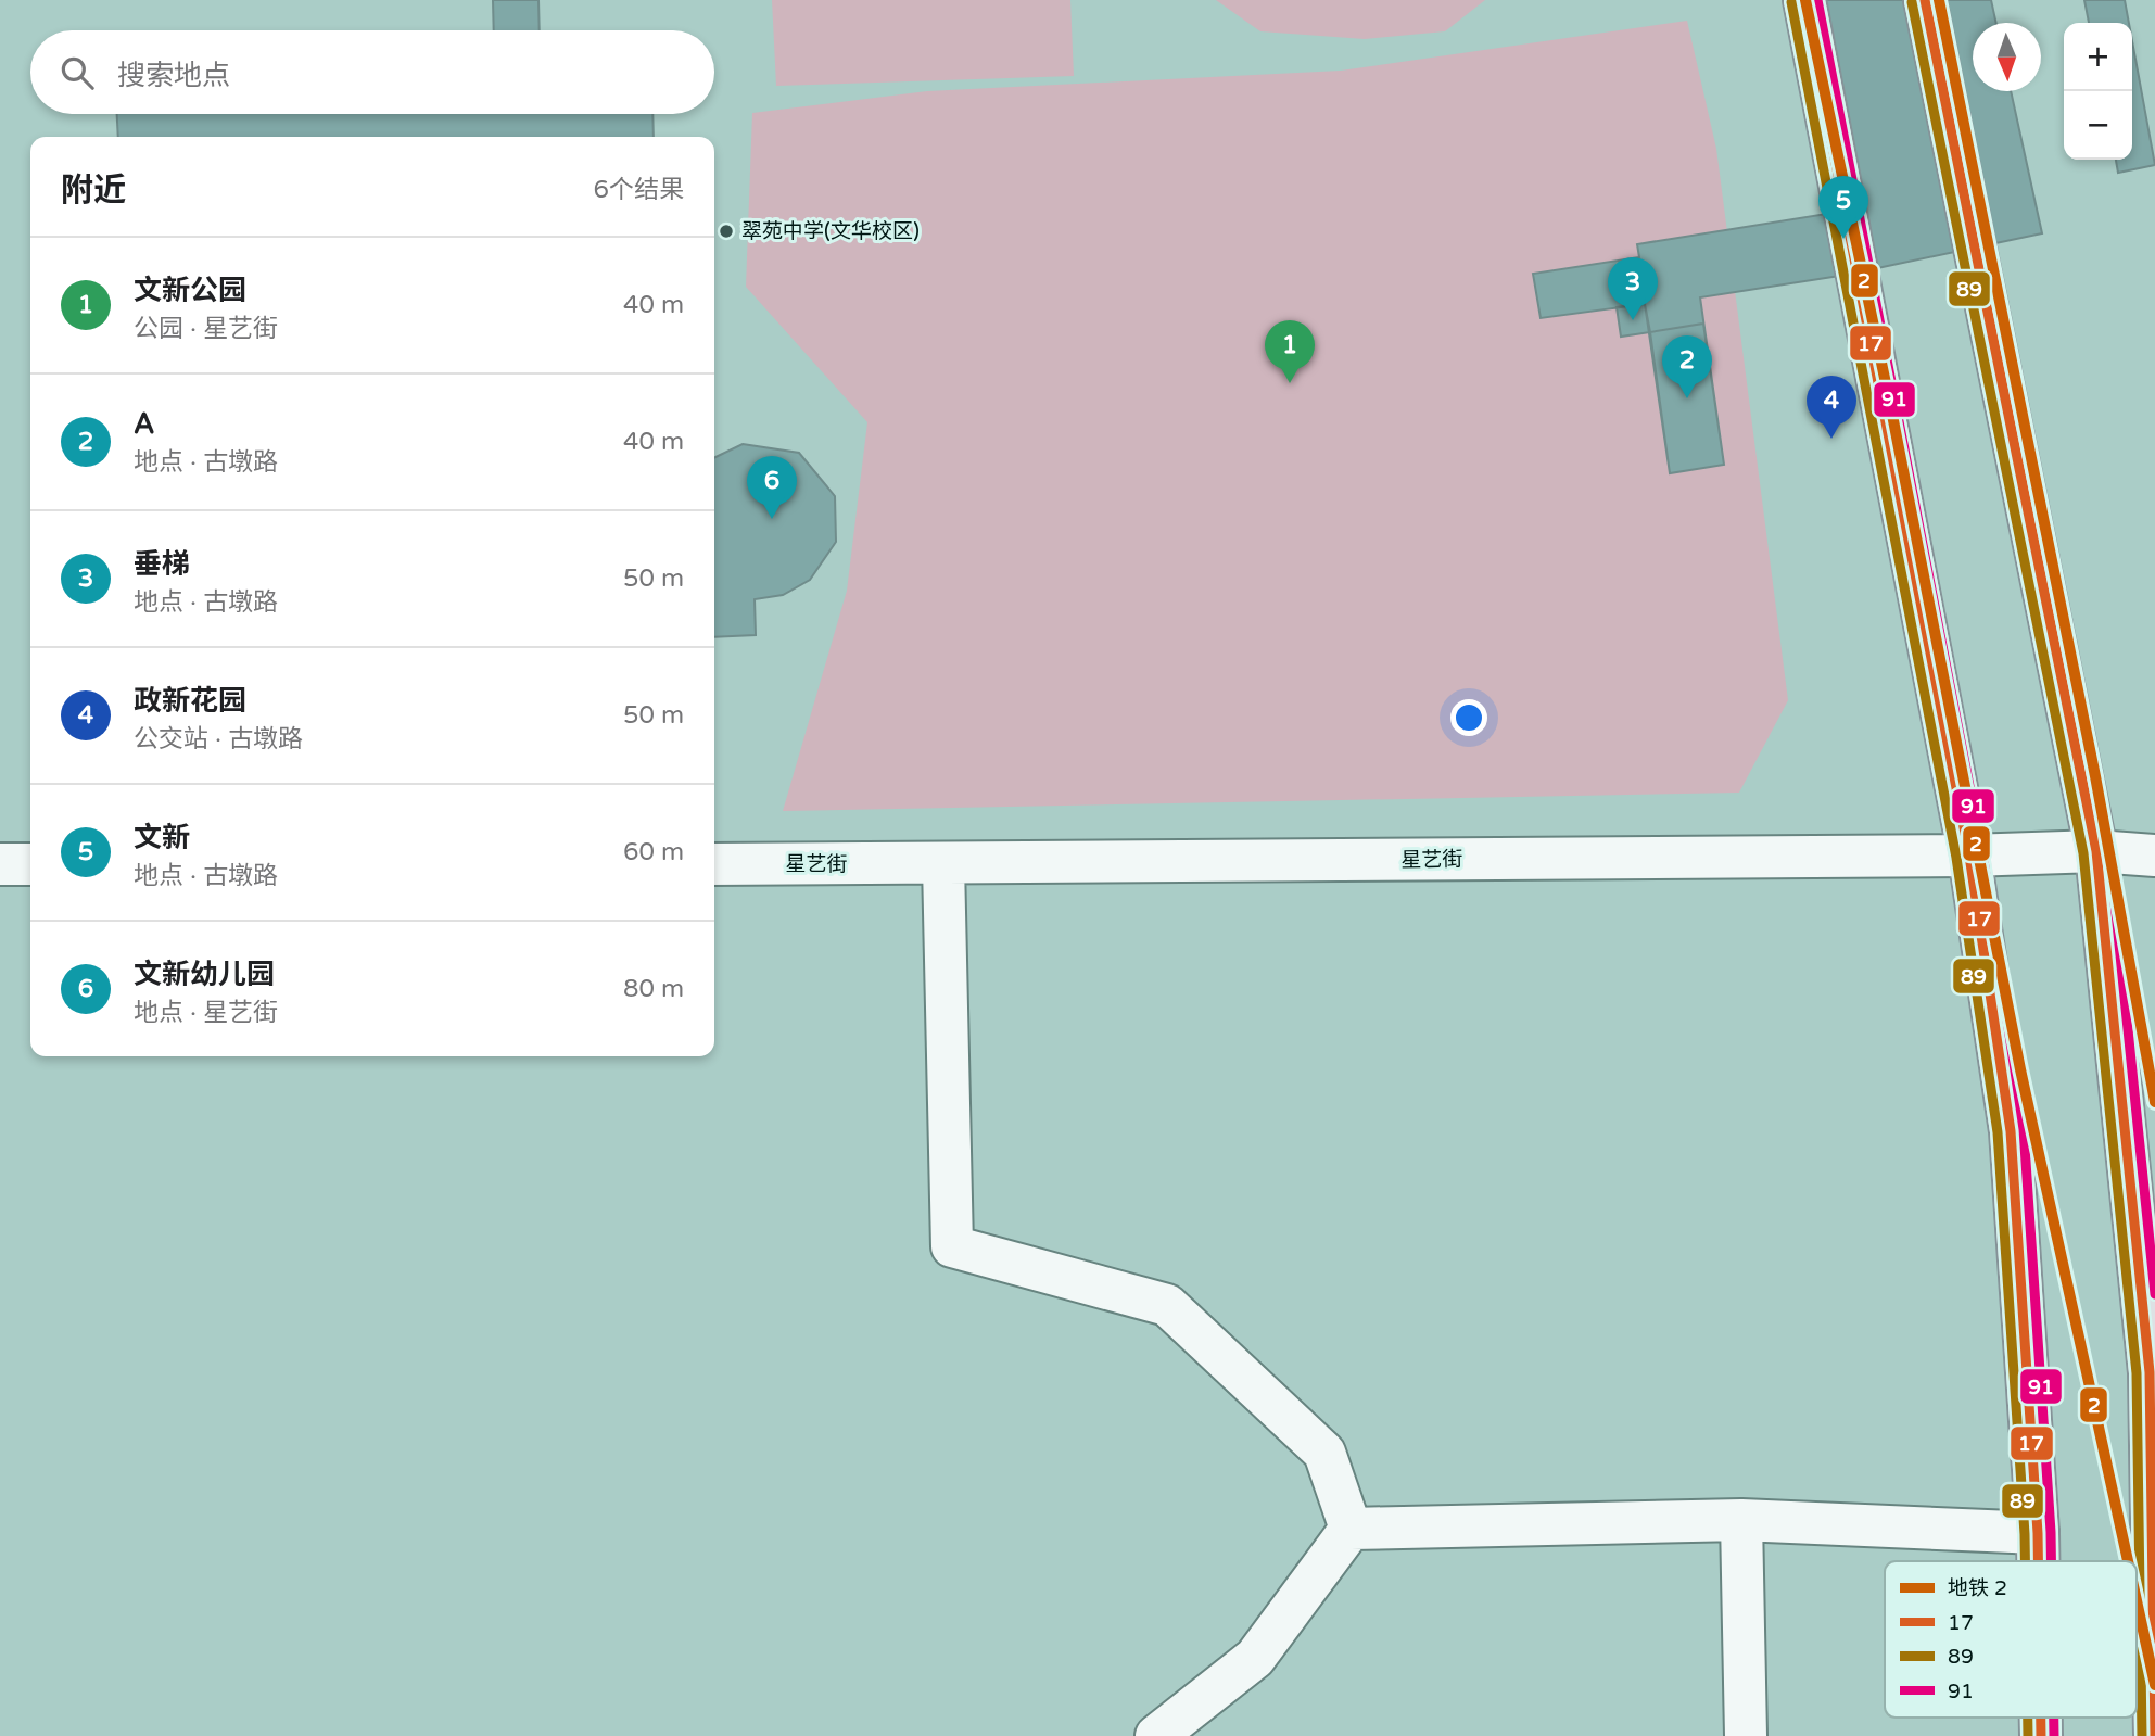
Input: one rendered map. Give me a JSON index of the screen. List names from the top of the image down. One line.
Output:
{"streets":{"street":["星艺街"]},"places":["翠苑中学(文华校区)"],"lines":["metro line 2","transit line 17","transit line 91","transit line 89"],"legend":["地铁 2","17","89","91"],"north":"bottom","page":{"map_buttons":["+","−"],"search":"搜索地点","heading":["附近","6个结果"],"pins":["5","3","1","2","4","6"],"list":[{"mark":"1","name":"文新公园","note":"公园 · 星艺街","value":"40 m"},{"mark":"2","name":"A","note":"地点 · 古墩路","value":"40 m"},{"mark":"3","name":"垂梯","note":"地点 · 古墩路","value":"50 m"},{"mark":"4","name":"政新花园","note":"公交站 · 古墩路","value":"50 m"},{"mark":"5","name":"文新","note":"地点 · 古墩路","value":"60 m"},{"mark":"6","name":"文新幼儿园","note":"地点 · 星艺街","value":"80 m"}]}}
